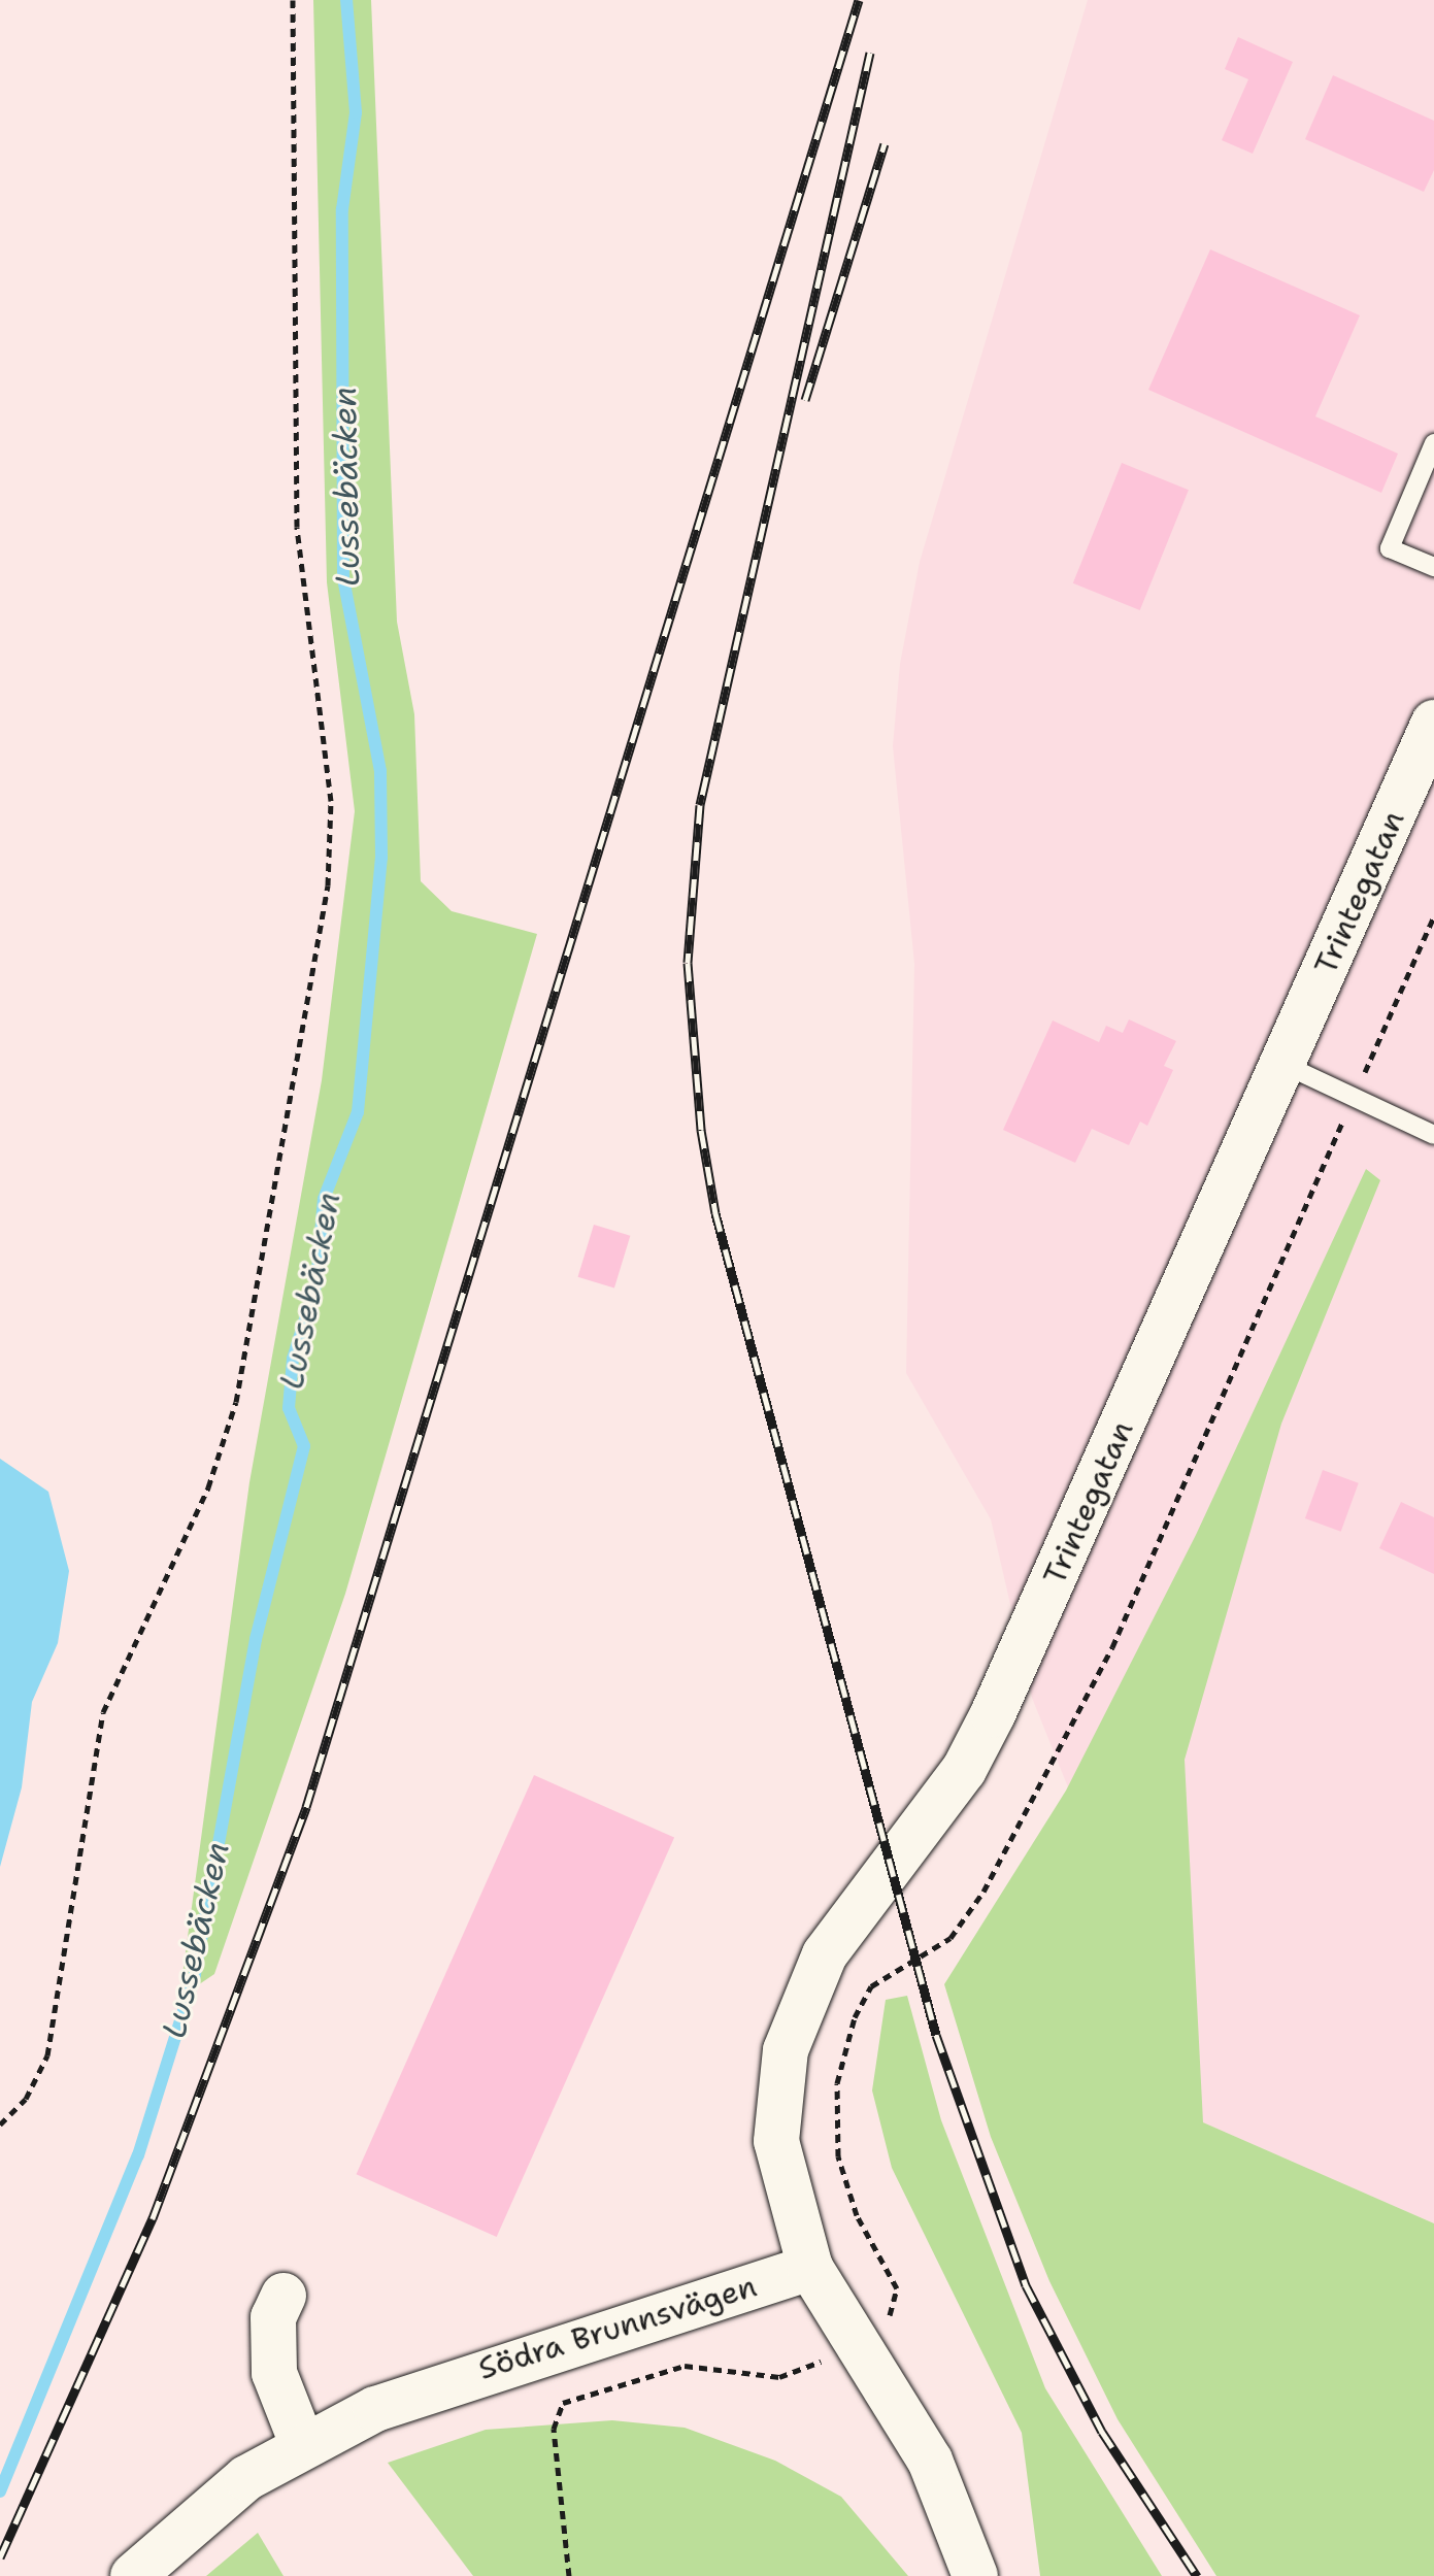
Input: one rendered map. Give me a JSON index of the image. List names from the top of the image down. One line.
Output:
{"streets":{"street":["Trintegatan","Södra Brunnsvägen"]},"crossings":[["Trintegatan","Södra Brunnsvägen"]],"water":["Lussebäcken"]}
